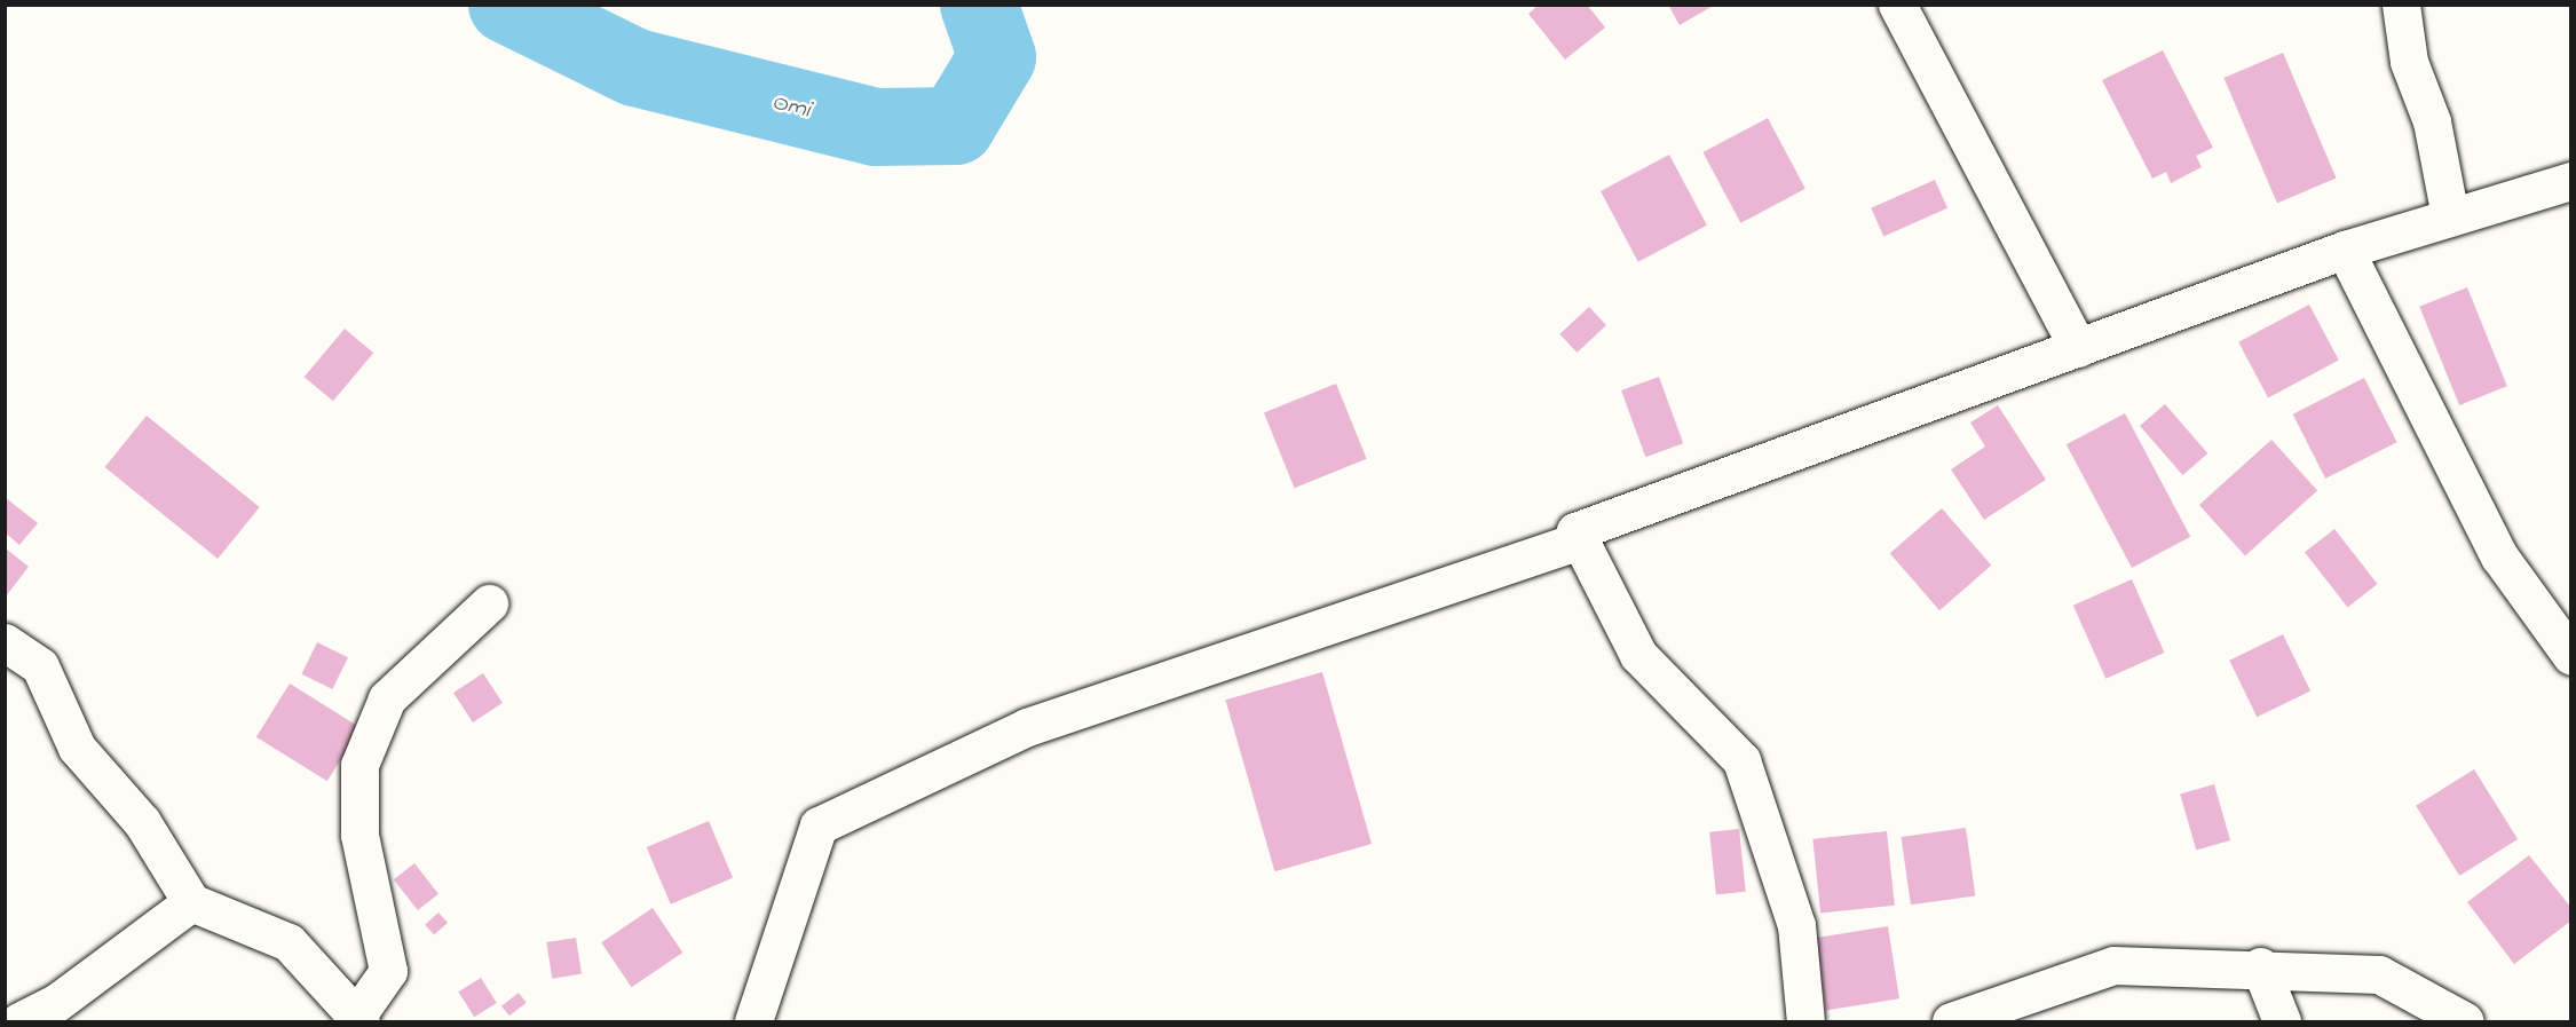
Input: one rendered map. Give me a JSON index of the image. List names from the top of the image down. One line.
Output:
{"water":["Omi"]}
